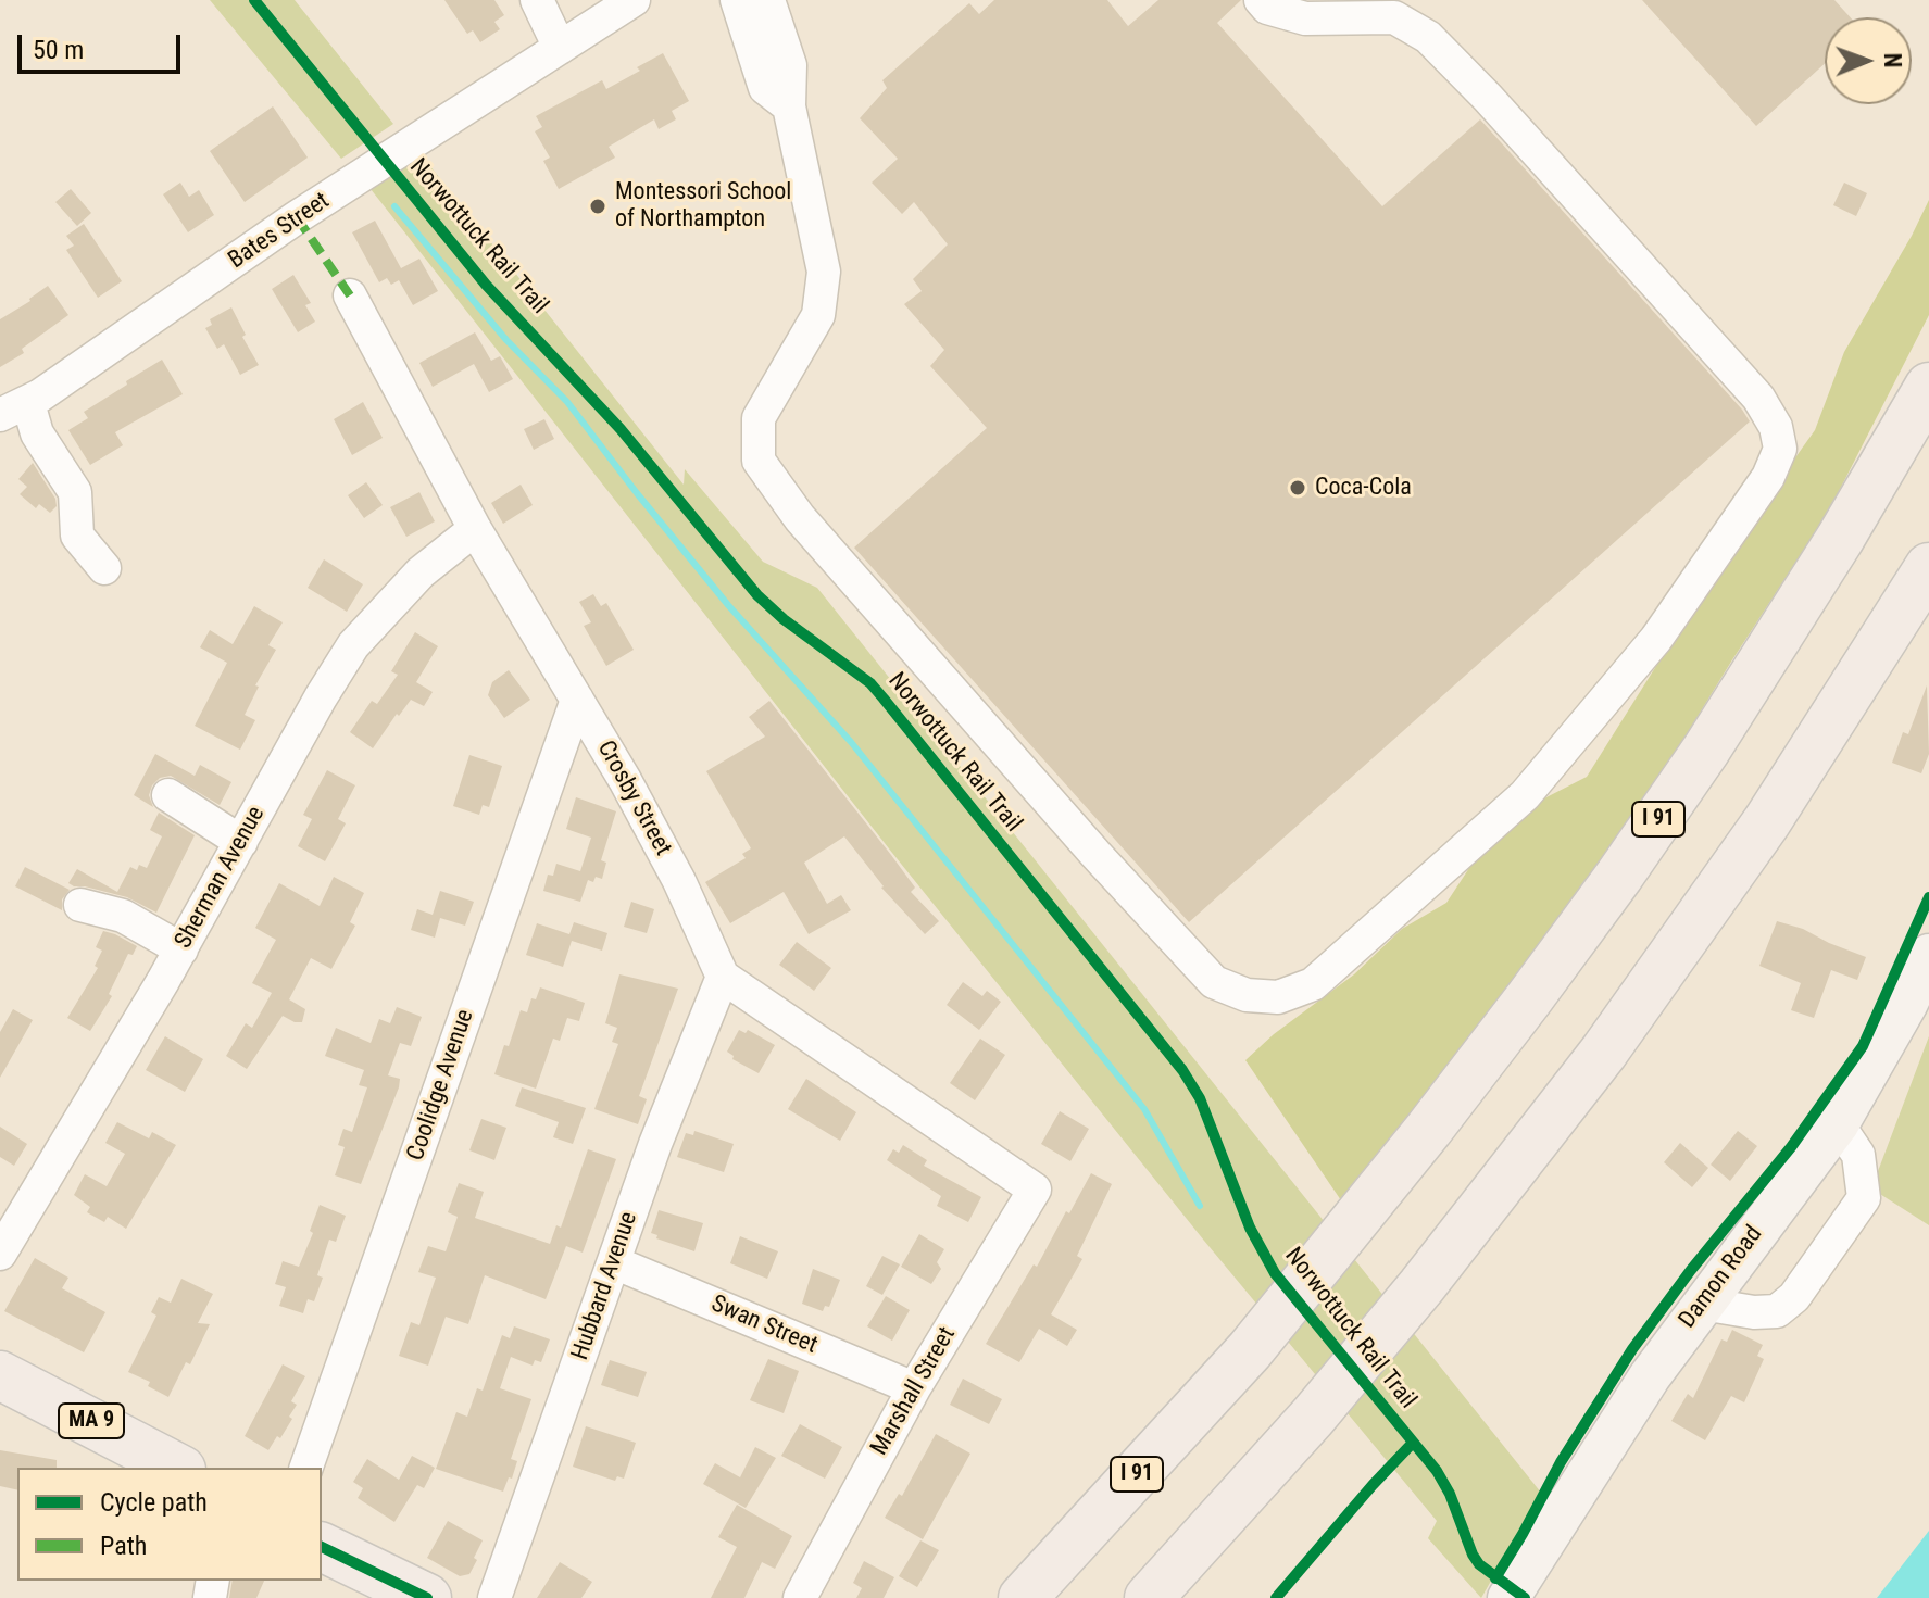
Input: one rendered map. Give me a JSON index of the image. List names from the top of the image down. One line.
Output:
{"streets":{"highway":["I 91","MA 9"],"main road":["Damon Road"],"street":["Bates Street","Crosby Street","Sherman Avenue","Coolidge Avenue","Hubbard Avenue","Swan Street","Marshall Street"],"cycle path":["Norwottuck Rail Trail"]},"crossings":[["Crosby Street","Sherman Avenue"],["Crosby Street","Coolidge Avenue"],["Crosby Street","Hubbard Avenue"],["Crosby Street","Marshall Street"],["Hubbard Avenue","Swan Street"],["Hubbard Avenue","Marshall Street"],["Swan Street","Marshall Street"]],"places":["Montessori School of Northampton","Coca-Cola"],"legend":["Cycle path","Path"],"scale_bar":"50 m","north":"right"}
